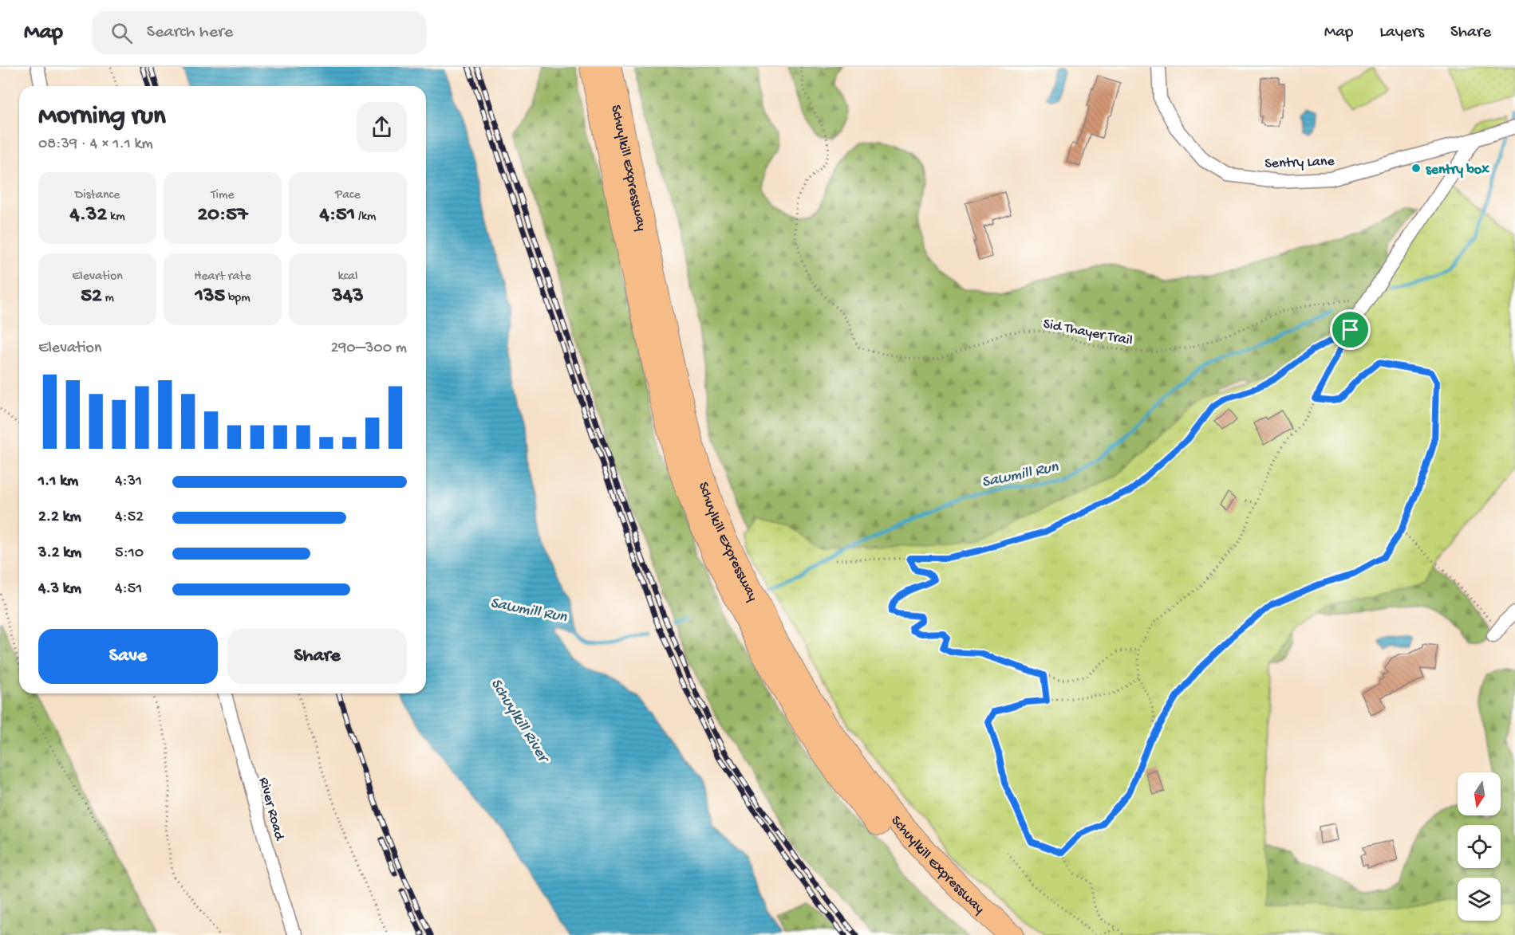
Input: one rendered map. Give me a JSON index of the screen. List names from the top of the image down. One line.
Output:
{"streets":{"highway":["Schuylkill Expressway"],"street":["Sentry Lane","River Road"],"path":["Sid Thayer Trail"]},"water":["Sawmill Run","Schuylkill River"],"places":["sentry box"],"north":"bottom","page":{"header":"Map","search":"Search here","nav":["Map","Layers","Share"],"heading":["Morning run","08:39 · 4 × 1.1 km"],"stats":[["Distance","4.32 km"],["Time","20:57"],["Pace","4:51 /km"],["Elevation","52 m"],["Heart rate","135 bpm"],["kcal","343"]],"chart":["Elevation","290–300 m"],"list":[{"name":"1.1 km","note":"4:31"},{"name":"2.2 km","note":"4:52"},{"name":"3.2 km","note":"5:10"},{"name":"4.3 km","note":"4:51"}],"buttons":["Save","Share"]}}
